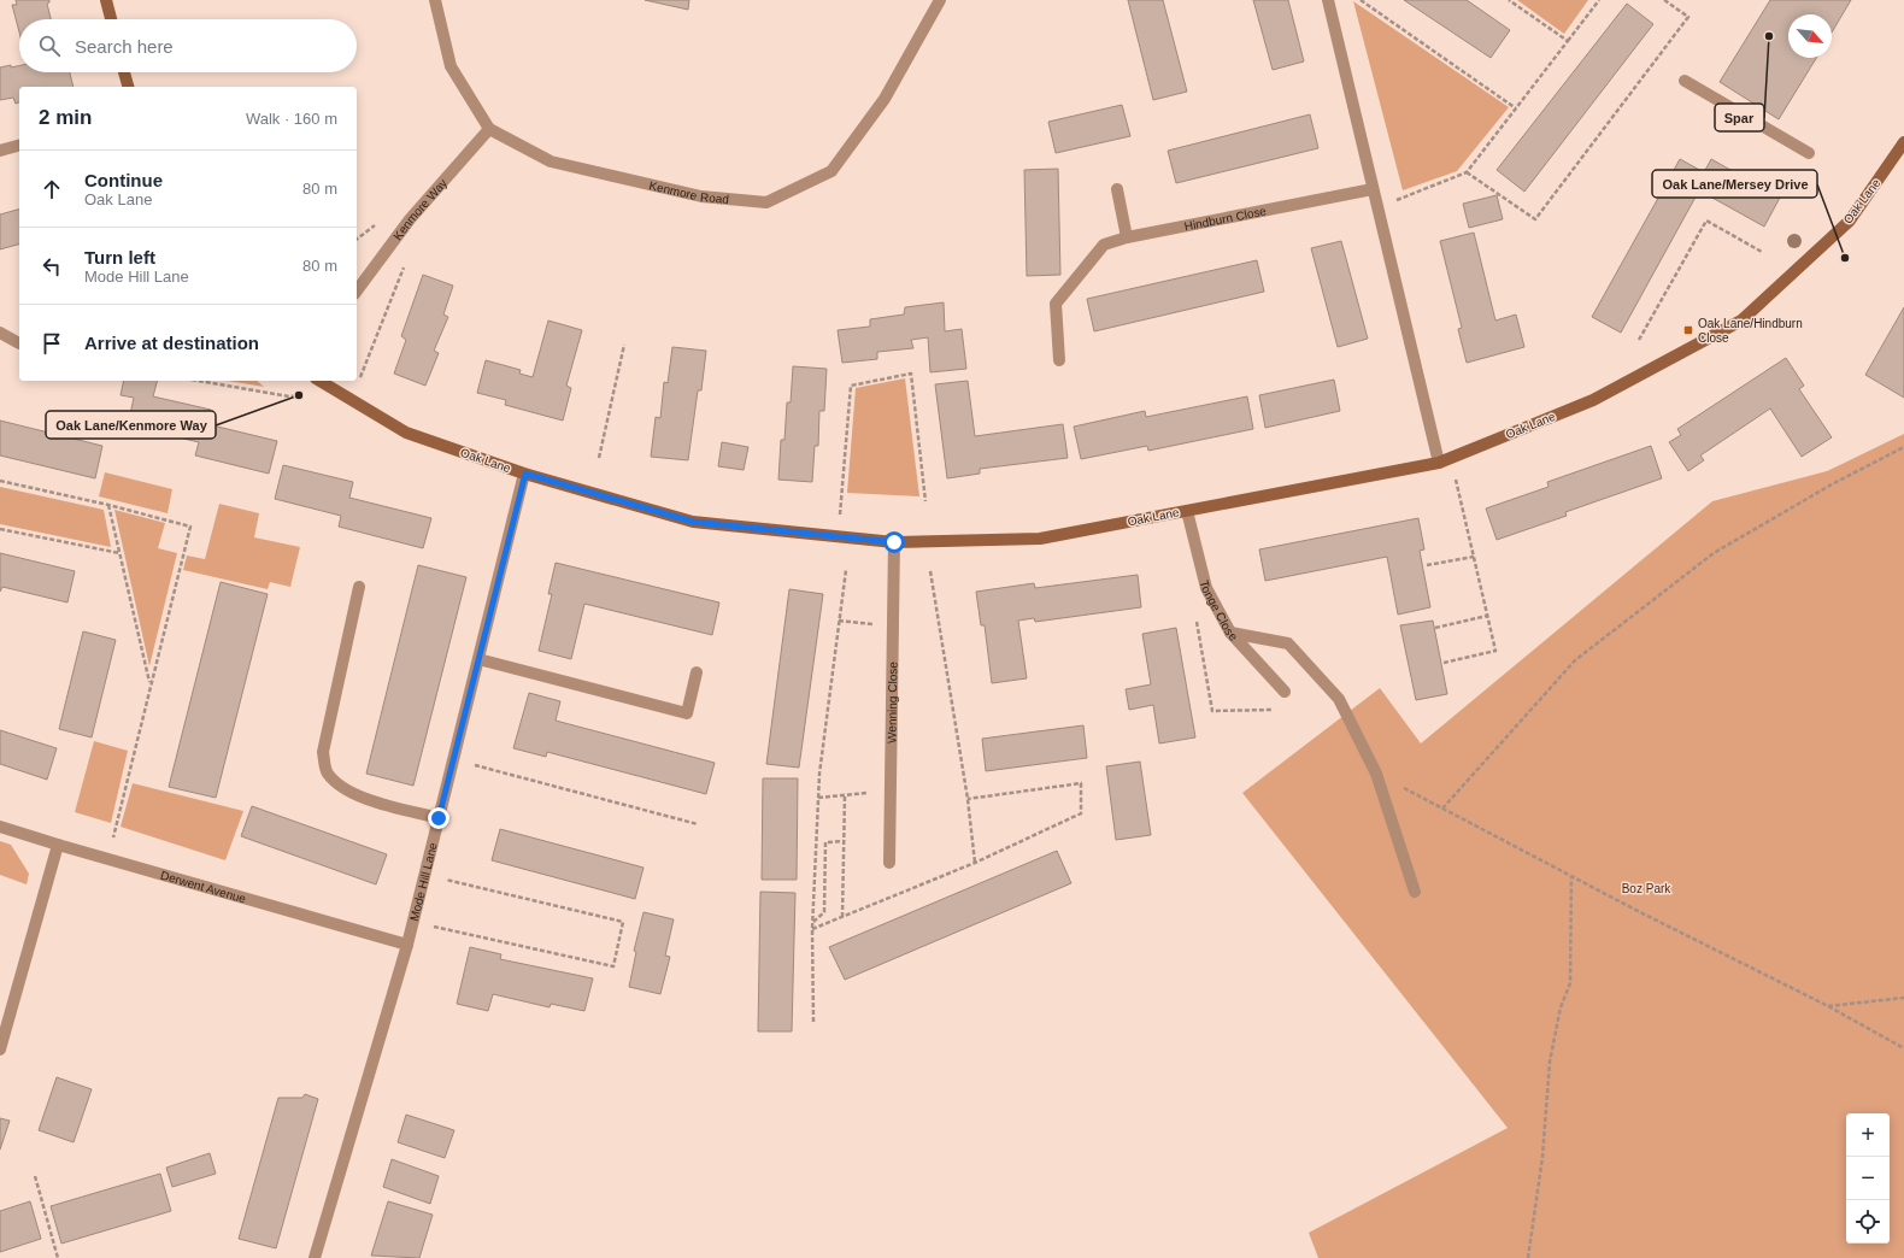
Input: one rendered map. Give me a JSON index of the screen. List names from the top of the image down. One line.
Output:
{"streets":{"street":["Kenmore Road","Oak Lane","Kenmore Way","Hindburn Close","Tonge Close","Wenning Close","Mode Hill Lane","Derwent Avenue"]},"crossings":[["Kenmore Road","Kenmore Way"],["Oak Lane","Tonge Close"],["Oak Lane","Wenning Close"],["Oak Lane","Mode Hill Lane"],["Mode Hill Lane","Derwent Avenue"]],"parks":["Boz Park"],"places":{"other":["Spar","Oak Lane/Mersey Drive","Oak Lane/Kenmore Way"],"transit":["Oak Lane/Hindburn Close"]},"north":"bottom right","page":{"search":"Search here","heading":["2 min","Walk · 160 m"],"list":[["Continue","Oak Lane","80 m"],["Turn left","Mode Hill Lane","80 m"],"Arrive at destination"],"map_buttons":["+","−"]}}
